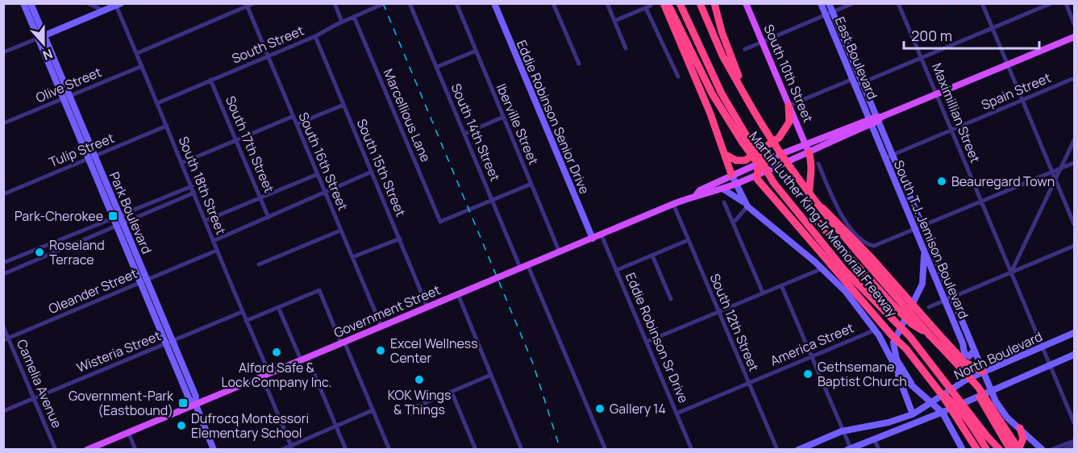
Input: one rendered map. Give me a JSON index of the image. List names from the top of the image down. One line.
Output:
{"streets":{"highway":["Martin Luther King Jr Memorial Freeway"],"main road":["South 10th Street","Government Street"],"street":["South Street","East Boulevard","Olive Street","Spain Street","Maximillian Street","Marcellious Lane","Eddie Robinson Senior Drive","Iberville Street","South 14th Street","South 17th Street","Tulip Street","South 16th Street","South 15th Street","South 18th Street","Park Boulevard","South T.J. Jemison Boulevard","Oleander Street","South 12th Street","Eddie Robinson Sr Drive","America Street","Wisteria Street","North Boulevard","Camelia Avenue"]},"crossings":[["South Street","Marcellious Lane"],["South Street","South 17th Street"],["South Street","South 16th Street"],["South Street","South 15th Street"],["South Street","South 18th Street"],["East Boulevard","South T.J. Jemison Boulevard"],["East Boulevard","Government Street"],["South 10th Street","Government Street"],["Olive Street","South 18th Street"],["Olive Street","Park Boulevard"],["Spain Street","Maximillian Street"],["Spain Street","South T.J. Jemison Boulevard"],["Maximillian Street","Government Street"],["Maximillian Street","North Boulevard"],["Marcellious Lane","South 14th Street"],["Eddie Robinson Senior Drive","Government Street"],["Iberville Street","Government Street"],["South 14th Street","Government Street"],["Tulip Street","South 18th Street"],["Tulip Street","Park Boulevard"],["South 16th Street","Government Street"],["South 15th Street","Government Street"],["South 18th Street","Oleander Street"],["South 18th Street","Government Street"],["South 18th Street","Wisteria Street"],["Park Boulevard","Oleander Street"],["Park Boulevard","Government Street"],["Park Boulevard","Wisteria Street"],["South T.J. Jemison Boulevard","Government Street"],["South T.J. Jemison Boulevard","North Boulevard"],["Oleander Street","Camelia Avenue"],["Government Street","South 12th Street"],["Government Street","Eddie Robinson Sr Drive"],["South 12th Street","America Street"],["Eddie Robinson Sr Drive","America Street"],["Wisteria Street","Camelia Avenue"]],"places":{"other":["Beauregard Town","Roseland Terrace","Excel Wellness Center","Alford Safe & Lock Company Inc.","Gethsemane Baptist Church","KOK Wings & Things","Gallery 14","Dufrocq Montessori Elementary School"],"transit":["Park-Cherokee","Government-Park (Eastbound)"]},"scale_bar":"200 m","north":"bottom"}
